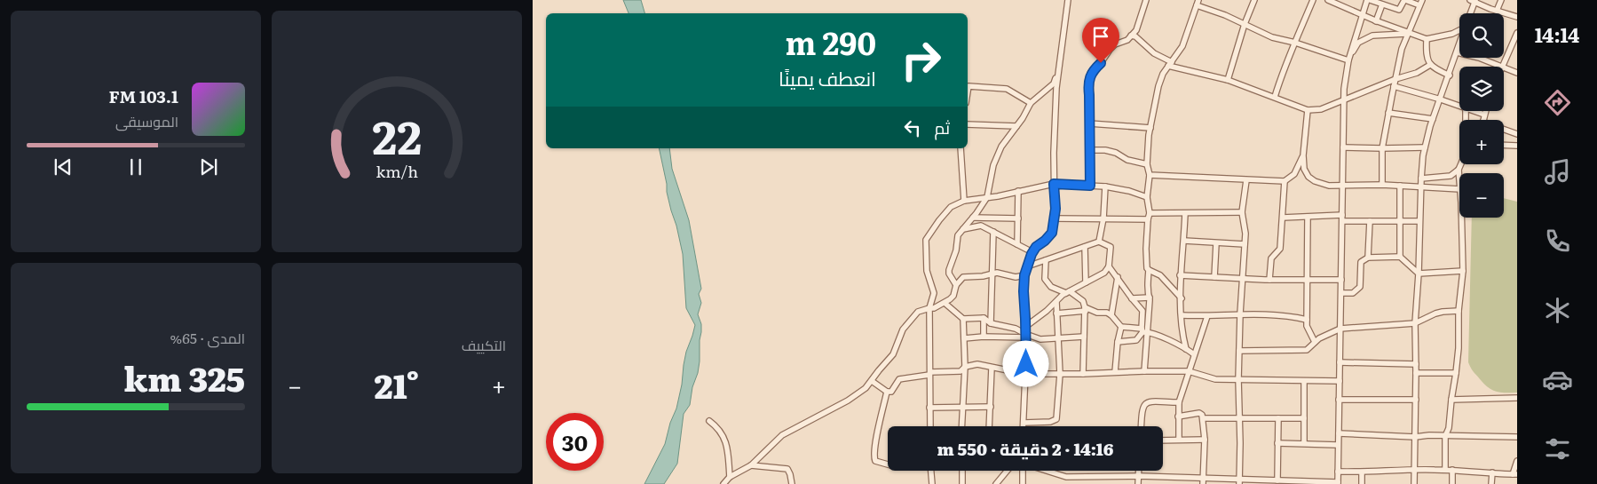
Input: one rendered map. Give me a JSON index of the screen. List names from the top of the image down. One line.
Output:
{"page":{"tabs":"14:14","map_buttons":["+","−"],"turn":["290 m","انعطف يمينًا"],"song":["103.1 FM","الموسيقى"],"then":"ثم","tile":["التكييف",["المدى · 65%","325 km"]],"heat":["−","21°","+"],"limit":"30","trip":"14:16 · 2 دقيقة · 550 m","gauge":["22","km/h"]}}
